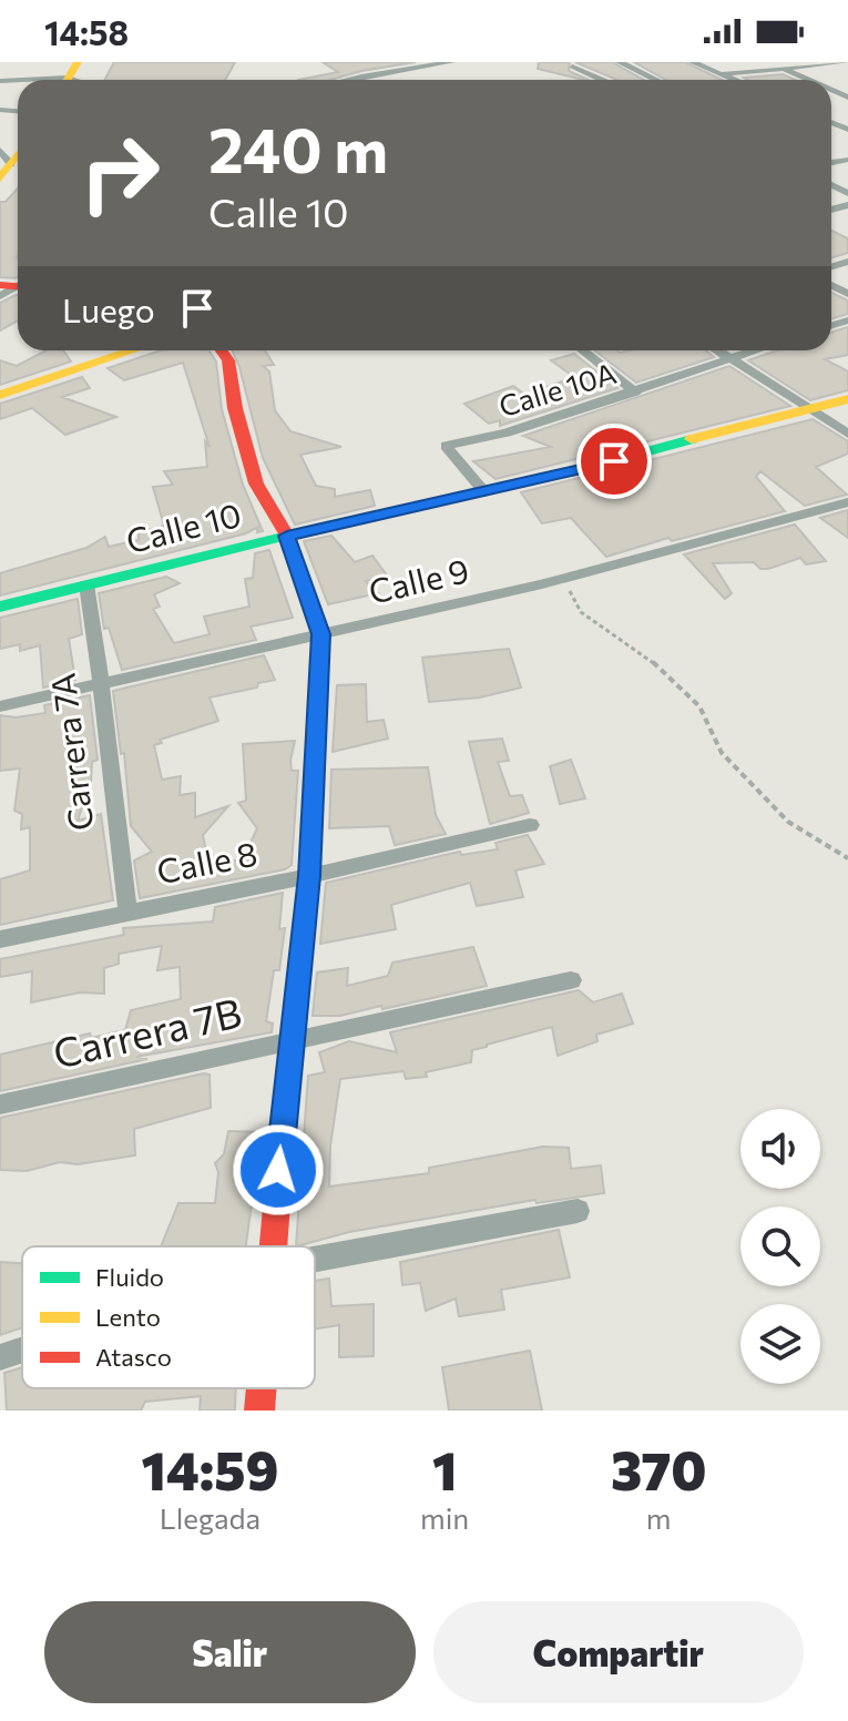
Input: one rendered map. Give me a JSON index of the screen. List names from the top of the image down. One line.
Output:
{"streets":{"street":["Calle 10A","Calle 10","Calle 9","Carrera 7A","Calle 8","Carrera 7B"]},"crossings":[["Calle 10A","Calle 10"],["Calle 10","Carrera 7A"],["Calle 9","Carrera 7A"],["Carrera 7A","Calle 8"]],"legend":["Fluido","Lento","Atasco"],"page":{"status":"14:58","turn":["240 m","Calle 10"],"then":"Luego","eta":["14:59","Llegada","1","min","370","m"],"buttons":["Salir","Compartir"]}}
